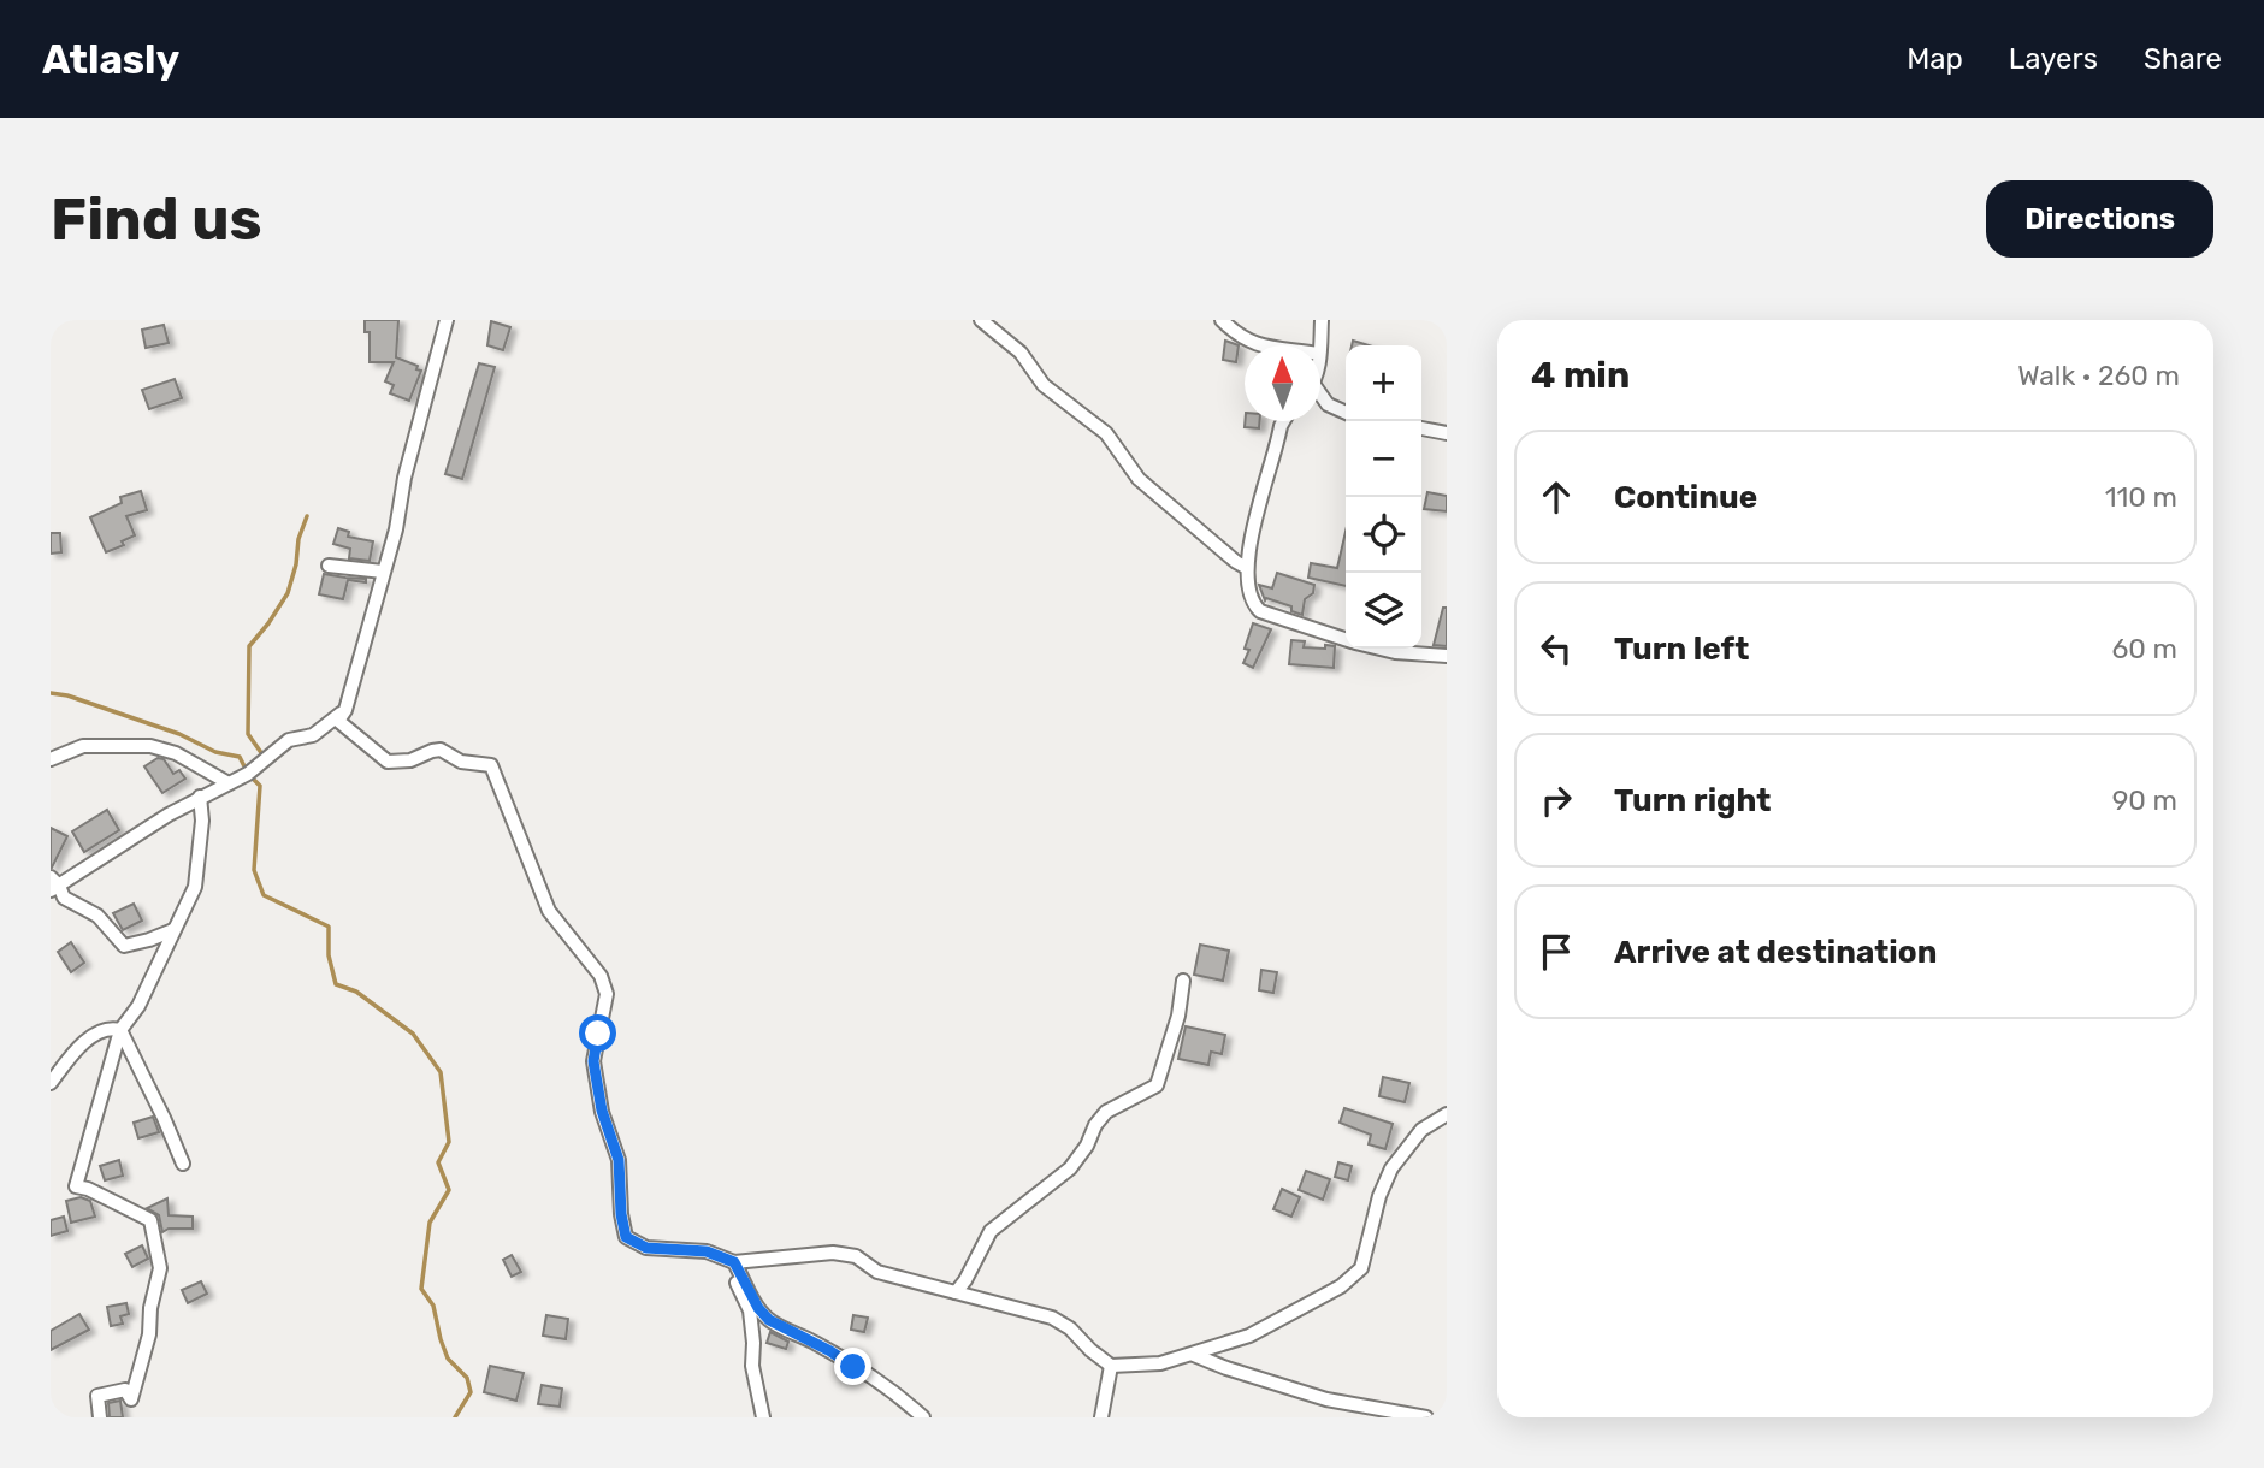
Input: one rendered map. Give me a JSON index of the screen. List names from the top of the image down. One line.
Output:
{"north":"top","page":{"header":"Atlasly","nav":["Map","Layers","Share"],"buttons":"Directions","title":"Find us","heading":["4 min","Walk · 260 m"],"map_buttons":["+","−"],"list":[["Continue","110 m"],["Turn left","60 m"],["Turn right","90 m"],"Arrive at destination"]}}
